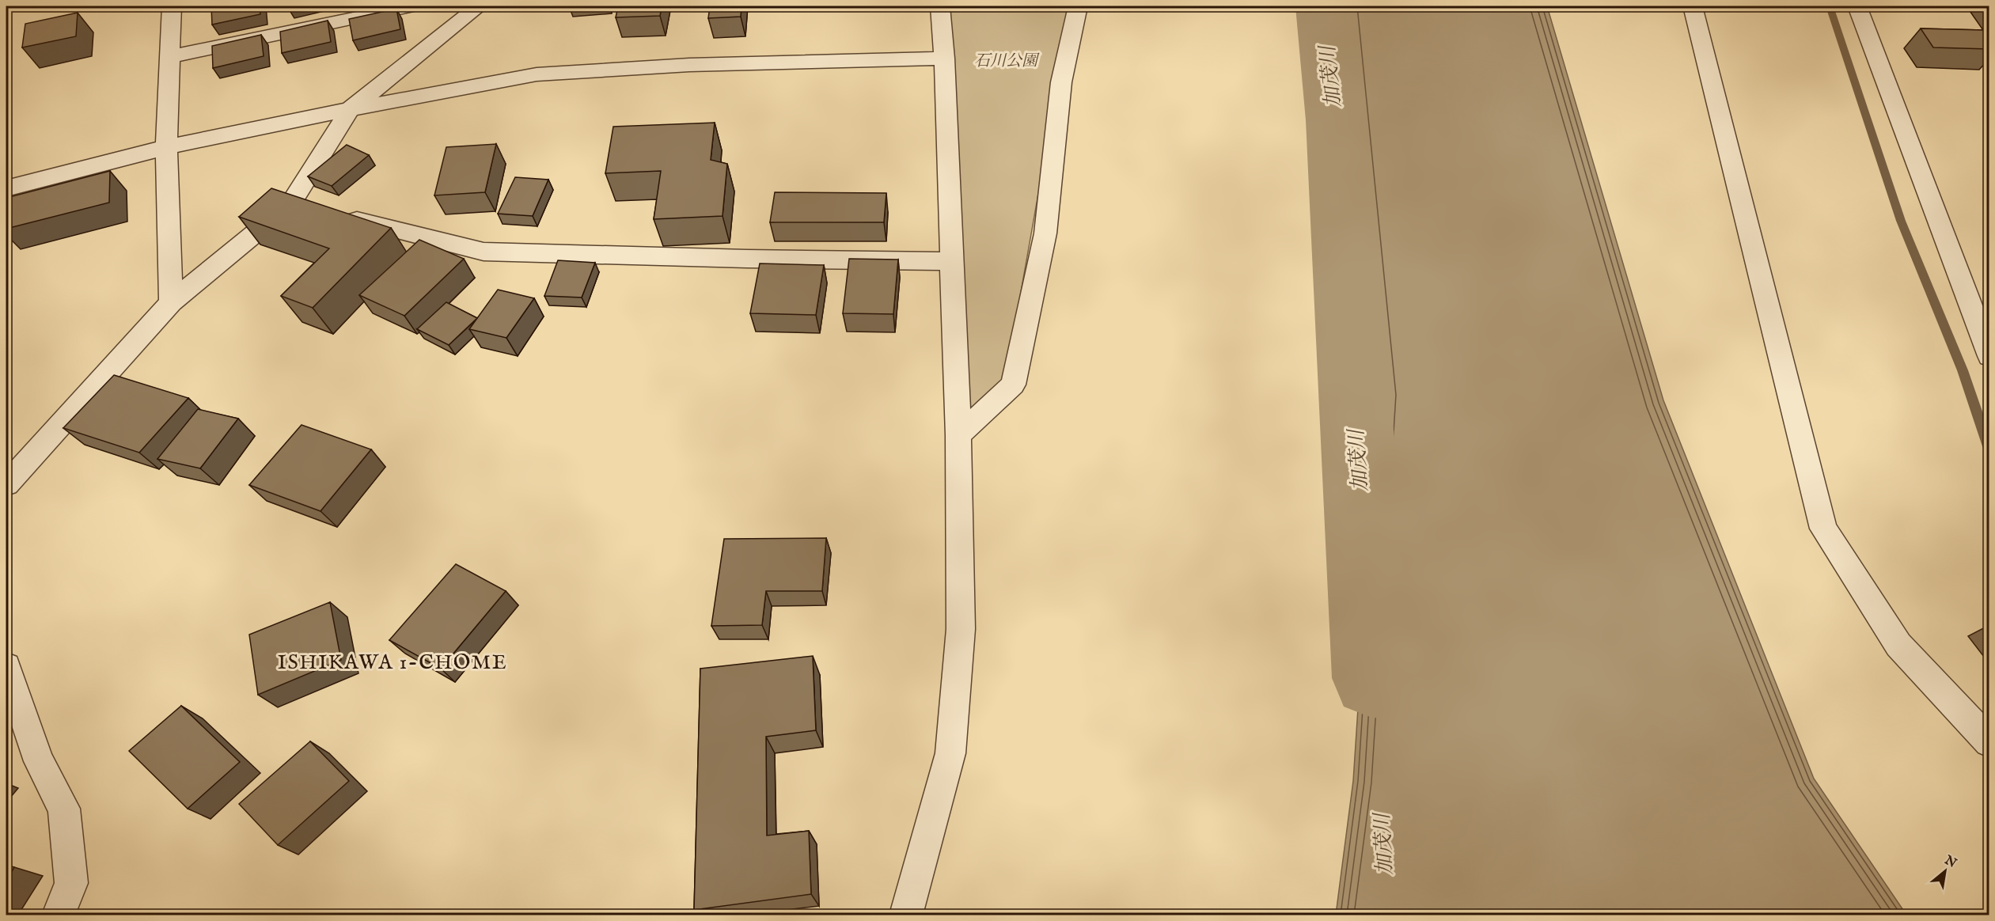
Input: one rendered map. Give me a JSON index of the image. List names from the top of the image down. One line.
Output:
{"districts":["ISHIKAWA 1-CHOME"],"water":["加茂川"],"parks":["石川公園"],"north":"top right"}
